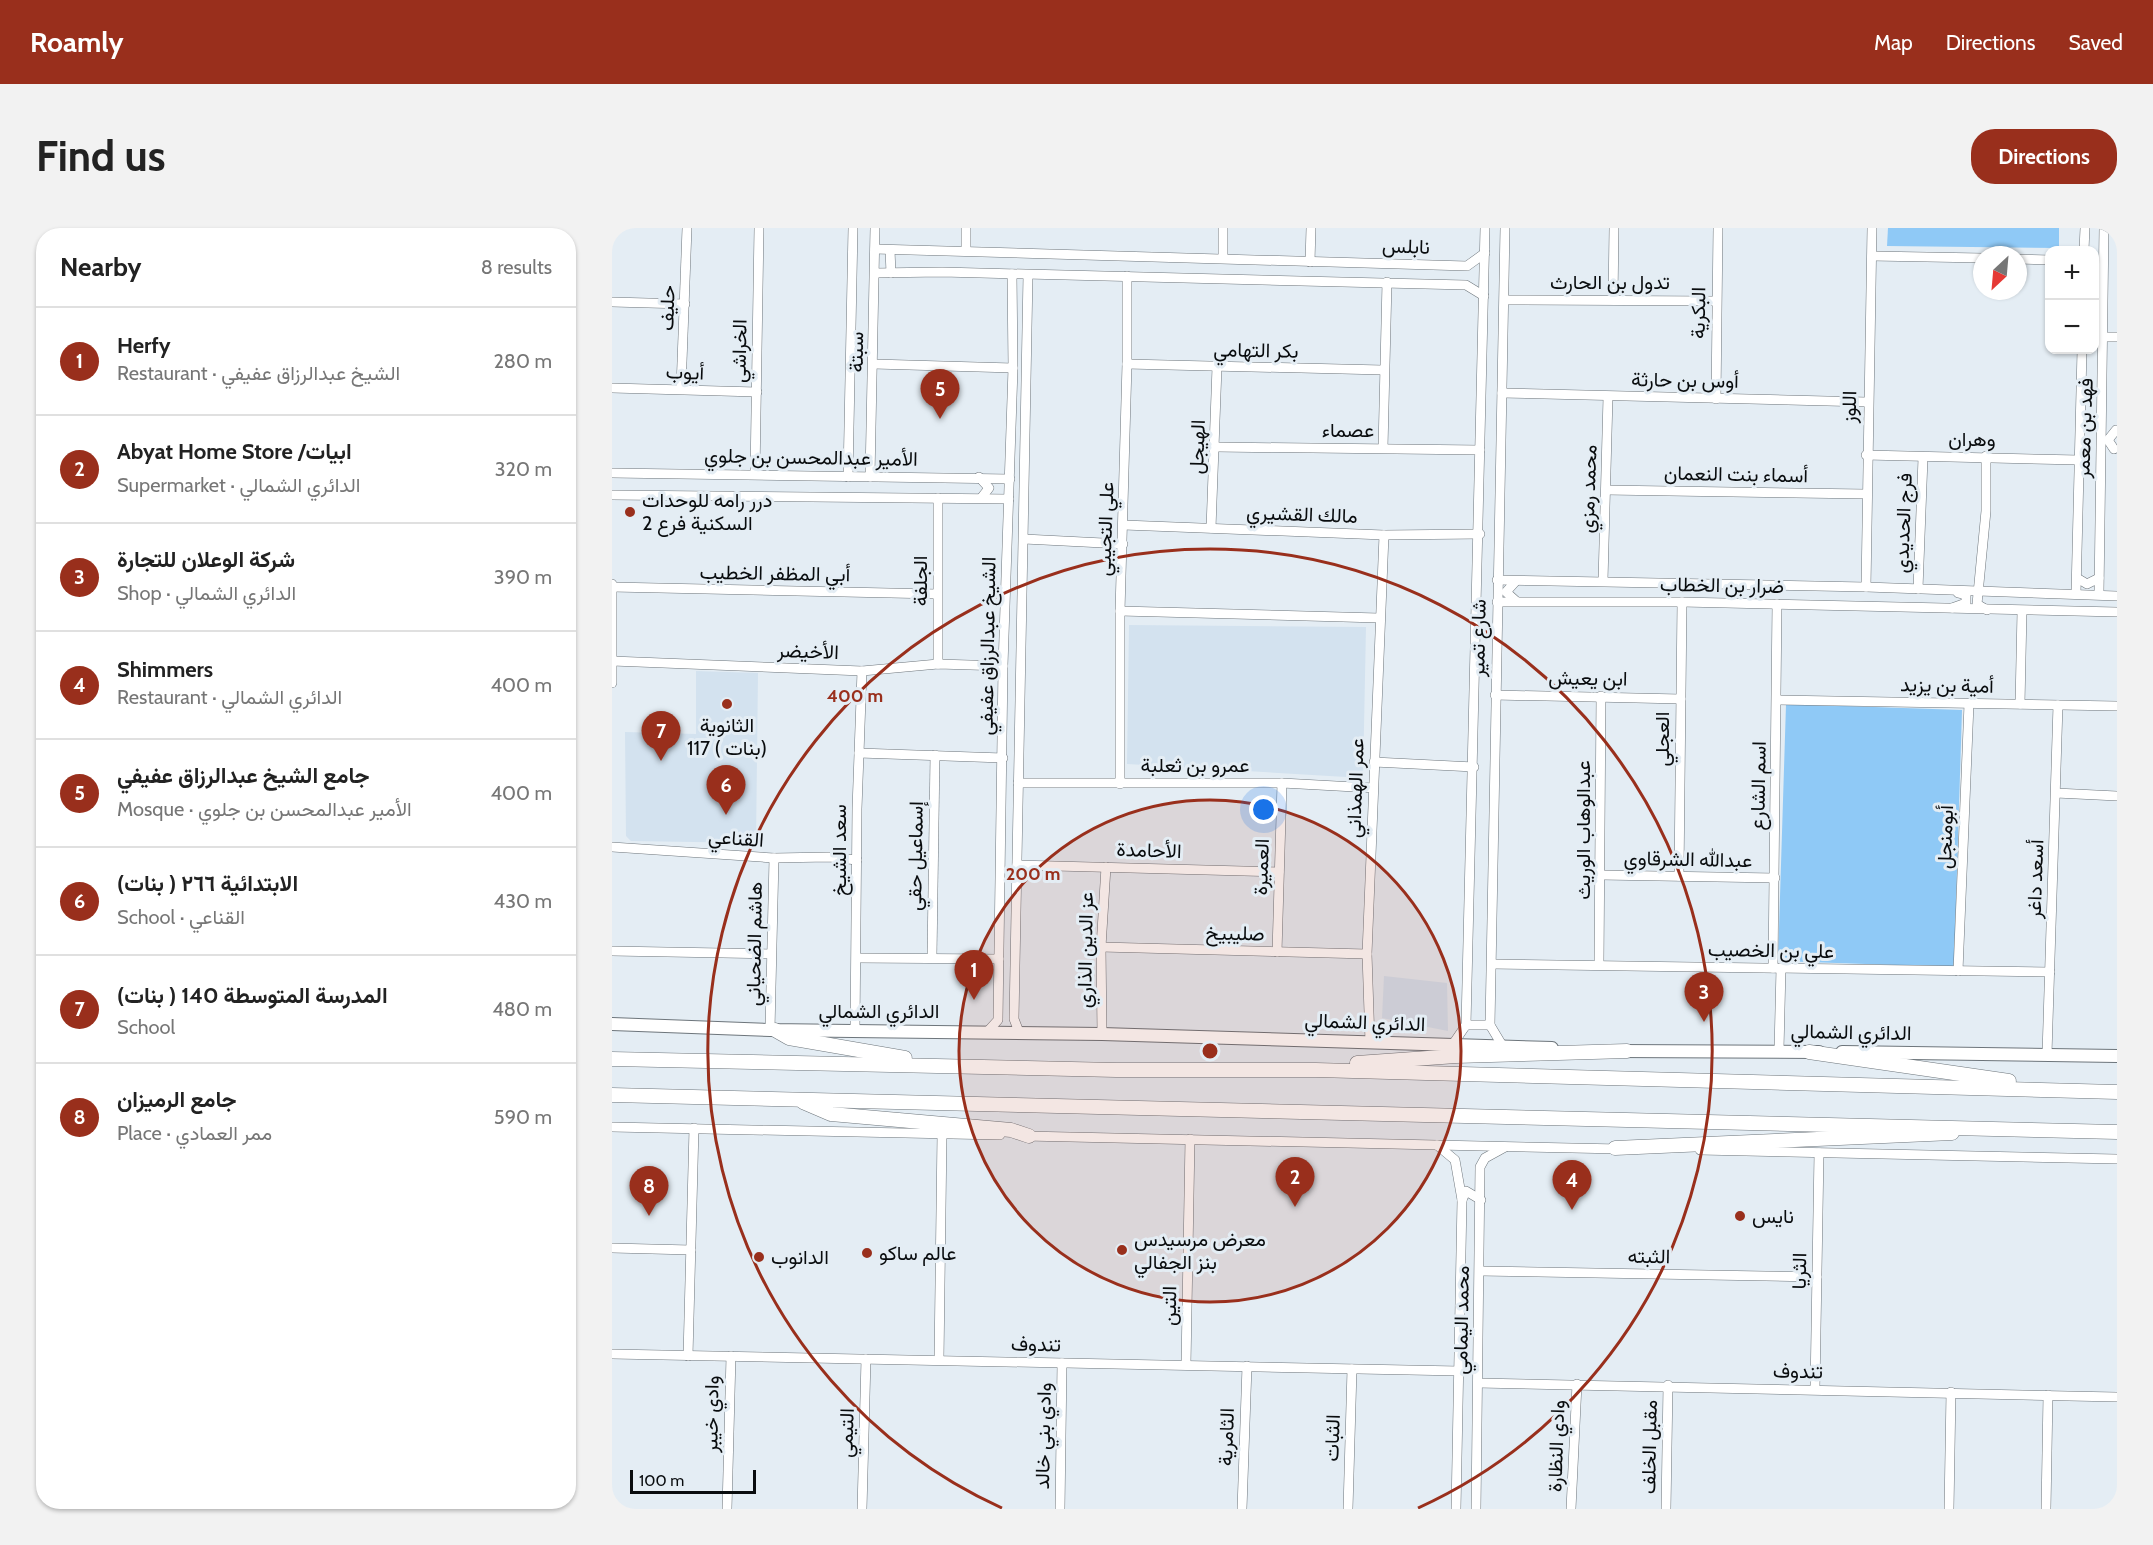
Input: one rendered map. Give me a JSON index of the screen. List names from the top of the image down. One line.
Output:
{"streets":{"main road":["الدائري الشمالي"],"street":["نابلس","تدول بن الحارث","حليف","البكرية","بكر التهامي","الخراشي","سبتة","أيوب","أوس بن حارثة","اللوز","فهد بن معمر","عصماء","وهران","الهيجل","الأمير عبدالمحسن بن جلوي","أسماء بنت النعمان","محمد رمزي","مالك القشيري","فرج الحديدي","علي التجيبي","أبي المظفر الخطيب","الجلفة","ضرار بن الخطاب","شارع تمير","الشيخ عبدالرزاق عفيفي","الأخيضر","ابن يعيش","أمية بن يزيد","العجلي","عمرو بن ثعلبة","اسم الشارع","عمر الهمذاني","عبدالوهاب الوريث","أبومنجل","القناعي","سعد الشيخ","الأحامدة","إسماعيل حقي","عبدالله الشرقاوي","العميرة","أسعد داغر","صليبيخ","هاشم الضحياني","عز الدين الذاري","علي بن الخصيب","الثبته","الثريا","التين","محمد اليمامي","تندوف","وادي خيبر","التيمي","وادي بني خالد","الثامرية","الثبات","وادي النظارة","مقبل الخلف"]},"crossings":[["نابلس","سبتة"],["نابلس","علي التجيبي"],["نابلس","الشيخ عبدالرزاق عفيفي"],["تدول بن الحارث","البكرية"],["تدول بن الحارث","شارع تمير"],["حليف","أيوب"],["البكرية","أوس بن حارثة"],["بكر التهامي","الهيجل"],["بكر التهامي","علي التجيبي"],["الخراشي","أيوب"],["الخراشي","الأمير عبدالمحسن بن جلوي"],["سبتة","الأمير عبدالمحسن بن جلوي"],["أوس بن حارثة","اللوز"],["أوس بن حارثة","محمد رمزي"],["أوس بن حارثة","شارع تمير"],["اللوز","وهران"],["اللوز","أسماء بنت النعمان"],["اللوز","ضرار بن الخطاب"],["فهد بن معمر","وهران"],["فهد بن معمر","ضرار بن الخطاب"],["عصماء","الهيجل"],["وهران","فرج الحديدي"],["الهيجل","مالك القشيري"],["الأمير عبدالمحسن بن جلوي","الجلفة"],["الأمير عبدالمحسن بن جلوي","الشيخ عبدالرزاق عفيفي"],["أسماء بنت النعمان","محمد رمزي"],["محمد رمزي","ضرار بن الخطاب"],["مالك القشيري","علي التجيبي"],["مالك القشيري","عمر الهمذاني"],["فرج الحديدي","ضرار بن الخطاب"],["علي التجيبي","عمرو بن ثعلبة"],["أبي المظفر الخطيب","الجلفة"],["الجلفة","الأخيضر"],["ضرار بن الخطاب","شارع تمير"],["ضرار بن الخطاب","العجلي"],["ضرار بن الخطاب","اسم الشارع"],["شارع تمير","ابن يعيش"],["شارع تمير","علي بن الخصيب"],["الشيخ عبدالرزاق عفيفي","الأخيضر"],["الشيخ عبدالرزاق عفيفي","عمرو بن ثعلبة"],["الشيخ عبدالرزاق عفيفي","الأحامدة"],["الشيخ عبدالرزاق عفيفي","الدائري الشمالي"],["الأخيضر","سعد الشيخ"],["ابن يعيش","العجلي"],["ابن يعيش","عبدالوهاب الوريث"],["أمية بن يزيد","اسم الشارع"],["أمية بن يزيد","أبومنجل"],["أمية بن يزيد","أسعد داغر"],["العجلي","عبدالله الشرقاوي"],["عمرو بن ثعلبة","عمر الهمذاني"],["عمرو بن ثعلبة","العميرة"],["اسم الشارع","عبدالله الشرقاوي"],["اسم الشارع","علي بن الخصيب"],["اسم الشارع","الدائري الشمالي"],["عمر الهمذاني","صليبيخ"],["عمر الهمذاني","الدائري الشمالي"],["عبدالوهاب الوريث","عبدالله الشرقاوي"],["عبدالوهاب الوريث","علي بن الخصيب"],["أبومنجل","علي بن الخصيب"],["القناعي","سعد الشيخ"],["القناعي","هاشم الضحياني"],["سعد الشيخ","الدائري الشمالي"],["الأحامدة","العميرة"],["الأحامدة","عز الدين الذاري"],["العميرة","صليبيخ"],["أسعد داغر","علي بن الخصيب"],["أسعد داغر","الدائري الشمالي"],["صليبيخ","عز الدين الذاري"],["هاشم الضحياني","الدائري الشمالي"],["عز الدين الذاري","الدائري الشمالي"],["الثبته","الثريا"],["الثبته","محمد اليمامي"],["الثريا","تندوف"],["التين","تندوف"],["محمد اليمامي","تندوف"],["تندوف","وادي خيبر"],["تندوف","التيمي"],["تندوف","وادي بني خالد"],["تندوف","الثامرية"],["تندوف","الثبات"],["تندوف","وادي النظارة"],["تندوف","مقبل الخلف"]],"places":["درر رامه للوحدات السكنية فرع 2","الثانوية 117 ( بنات)","نايس","معرض مرسيدس بنز الجفالي","عالم ساكو","الدانوب"],"scale_bar":"100 m","north":"bottom left","page":{"header":"Roamly","nav":["Map","Directions","Saved"],"buttons":"Directions","title":"Find us","heading":["Nearby","8 results"],"map_buttons":["+","−"],"list":[{"mark":"1","name":"Herfy","note":"Restaurant · الشيخ عبدالرزاق عفيفي","value":"280 m"},{"mark":"2","name":"Abyat Home Store /ابيات","note":"Supermarket · الدائري الشمالي","value":"320 m"},{"mark":"3","name":"شركة الوعلان للتجارة","note":"Shop · الدائري الشمالي","value":"390 m"},{"mark":"4","name":"Shimmers","note":"Restaurant · الدائري الشمالي","value":"400 m"},{"mark":"5","name":"جامع الشيخ عبدالرزاق عفيفي","note":"Mosque · الأمير عبدالمحسن بن جلوي","value":"400 m"},{"mark":"6","name":"الابتدائية ٢٦٦ ( بنات)","note":"School · القناعي","value":"430 m"},{"mark":"7","name":"المدرسة المتوسطة 140 ( بنات)","note":"School","value":"480 m"},{"mark":"8","name":"جامع الرميزان","note":"Place · ممر العمادي","value":"590 m"}],"pins":["5","7","6","1","3","2","4","8"],"scale":"100 m"},"rings":["400 m","200 m"]}
